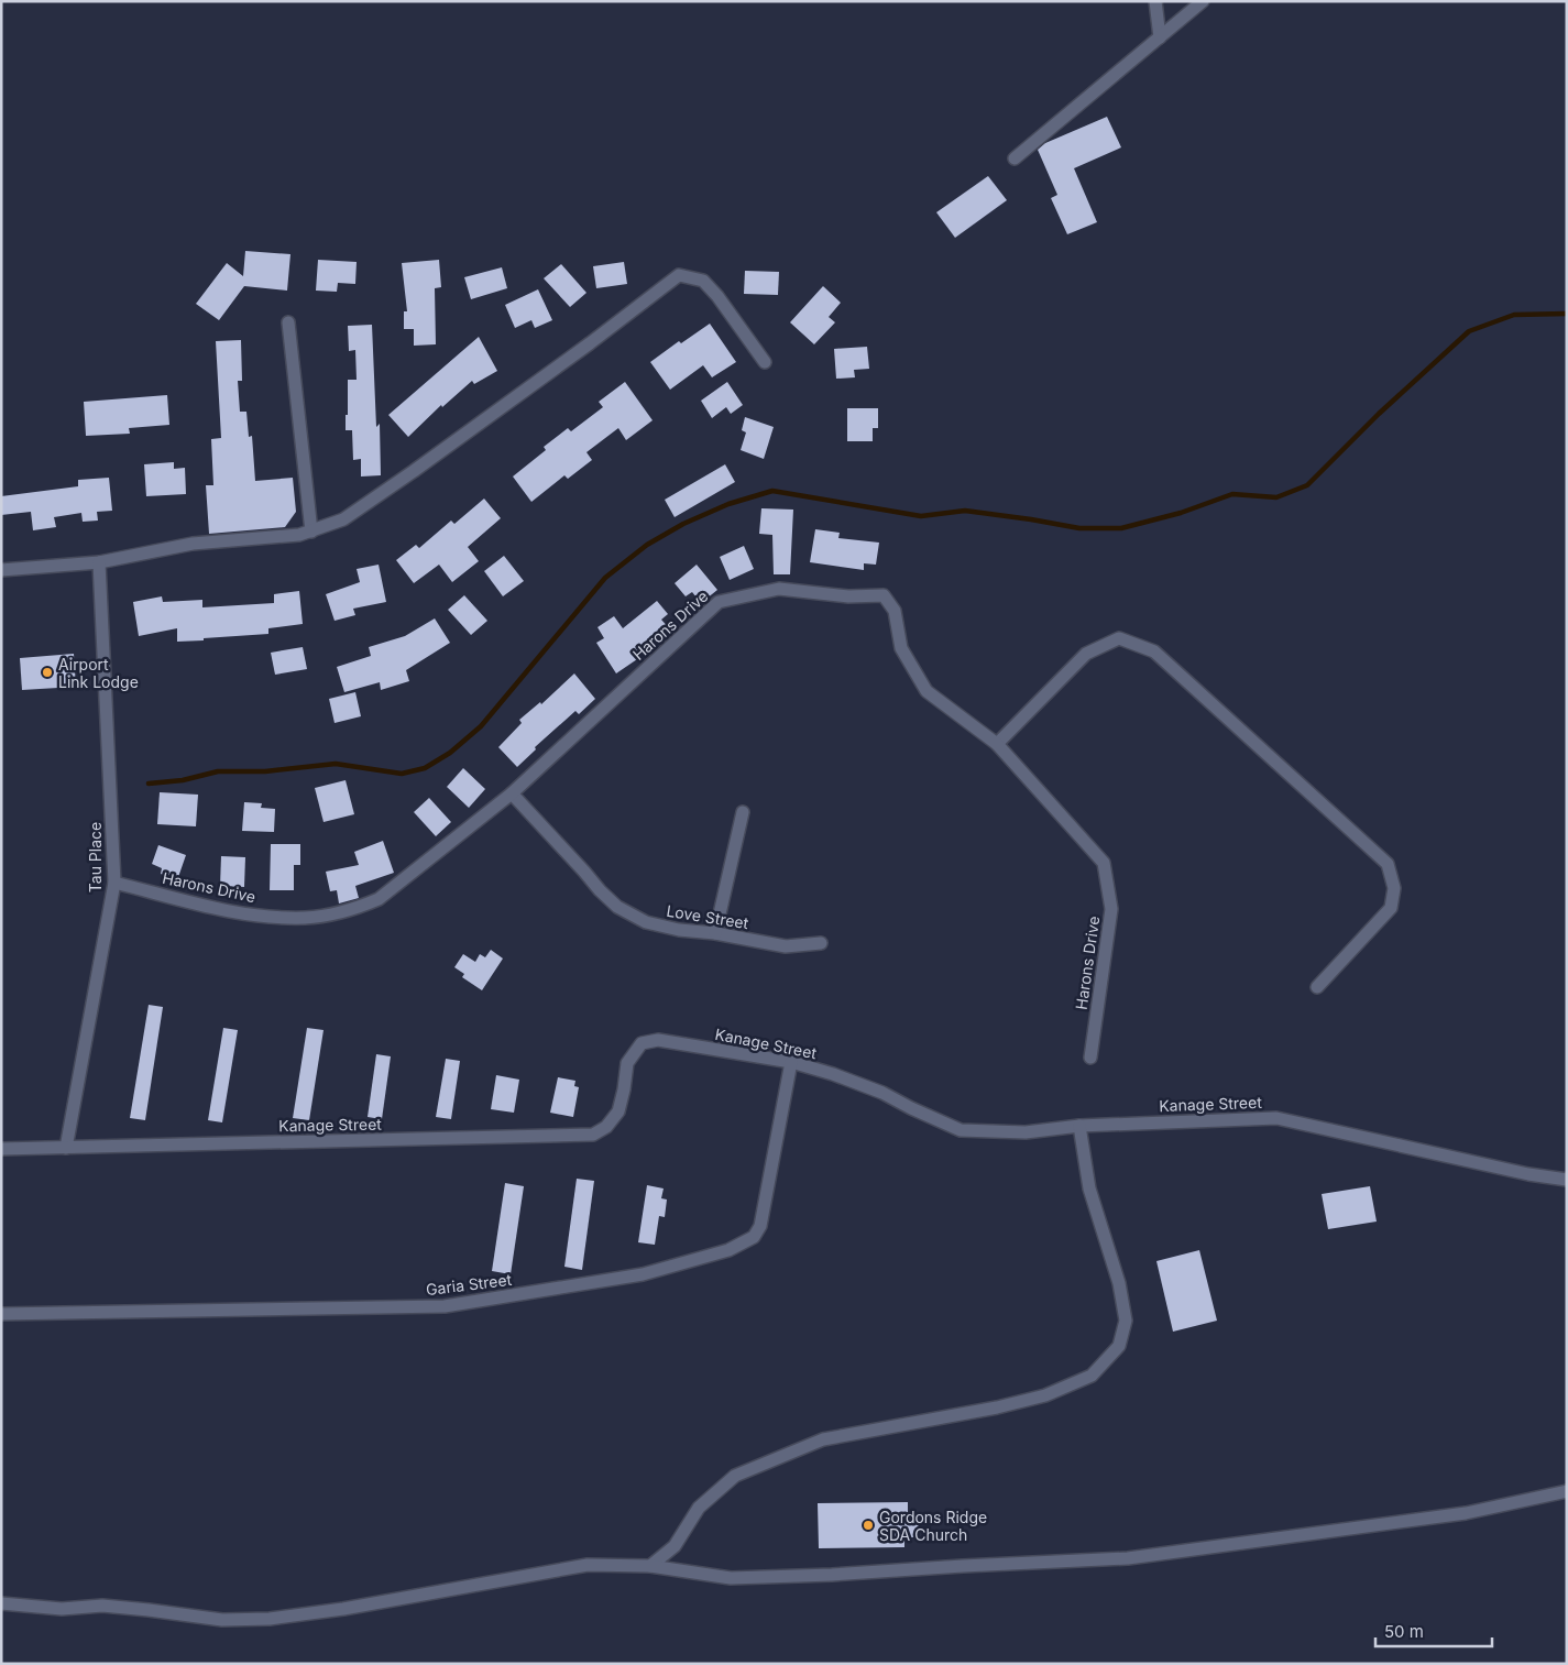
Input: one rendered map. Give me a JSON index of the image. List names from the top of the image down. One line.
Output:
{"streets":{"street":["Harons Drive","Tau Place","Love Street","Kanage Street","Garia Street"]},"crossings":[["Harons Drive","Tau Place"],["Harons Drive","Love Street"],["Tau Place","Kanage Street"],["Kanage Street","Garia Street"]],"places":["Airport Link Lodge","Gordons Ridge SDA Church"],"scale_bar":"50 m"}
